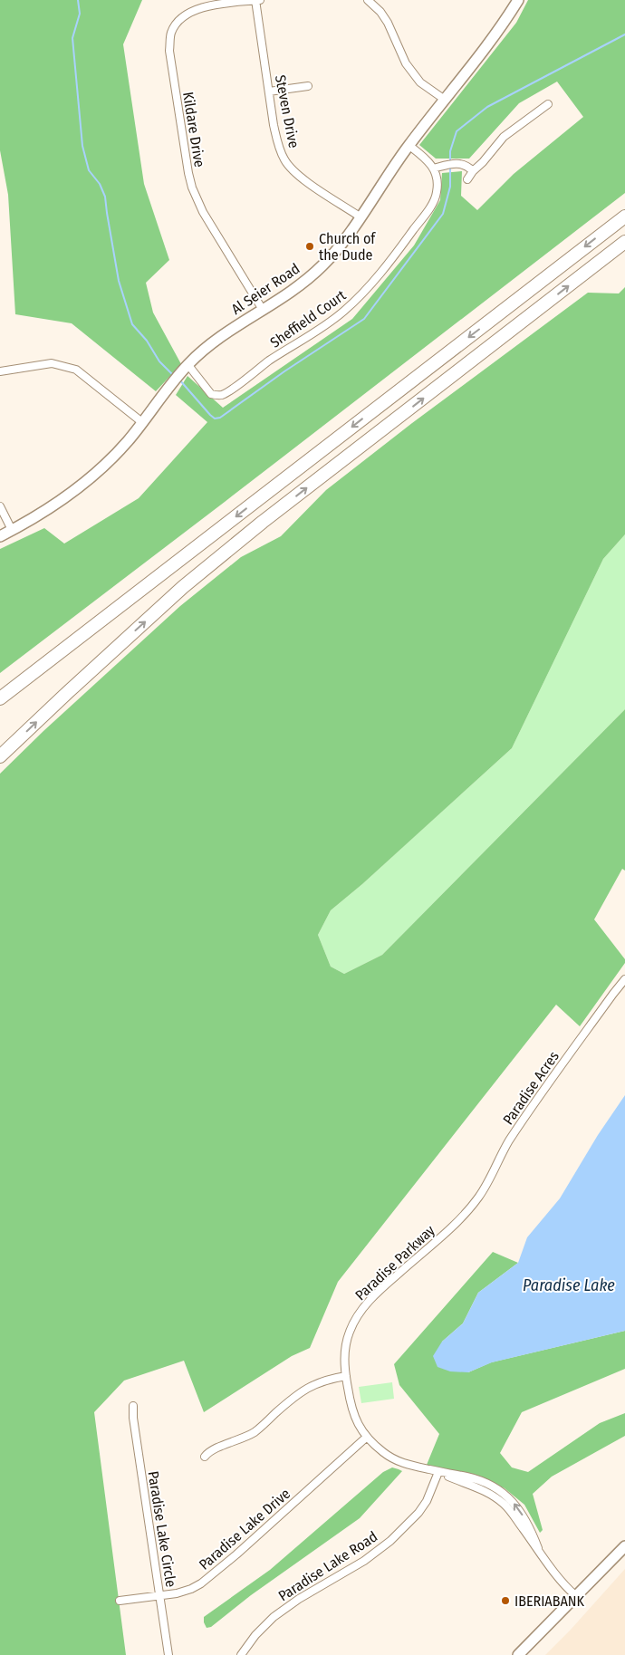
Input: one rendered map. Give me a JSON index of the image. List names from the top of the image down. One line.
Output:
{"streets":{"street":["Steven Drive","Kildare Drive","Al Seier Road","Sheffield Court","Paradise Acres","Paradise Parkway","Paradise Lake Circle","Paradise Lake Drive","Paradise Lake Road"]},"crossings":[["Steven Drive","Kildare Drive"],["Steven Drive","Al Seier Road"],["Kildare Drive","Al Seier Road"],["Al Seier Road","Sheffield Court"],["Paradise Acres","Paradise Parkway"],["Paradise Parkway","Paradise Lake Drive"],["Paradise Parkway","Paradise Lake Road"],["Paradise Lake Circle","Paradise Lake Drive"]],"water":["Paradise Lake"],"places":["Church of the Dude","IBERIABANK"]}
